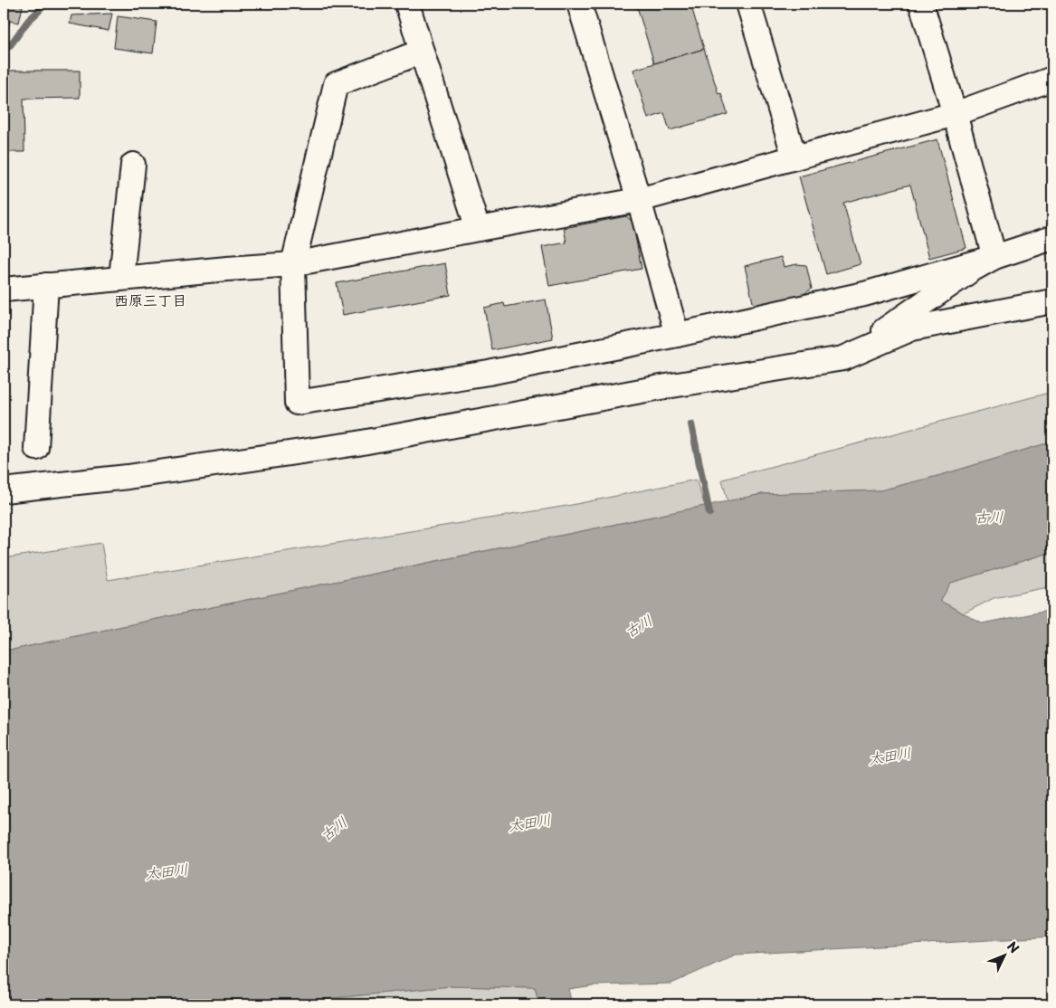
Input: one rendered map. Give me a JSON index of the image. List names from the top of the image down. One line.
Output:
{"districts":["西原三丁目"],"water":["古川","太田川"],"north":"top right"}
